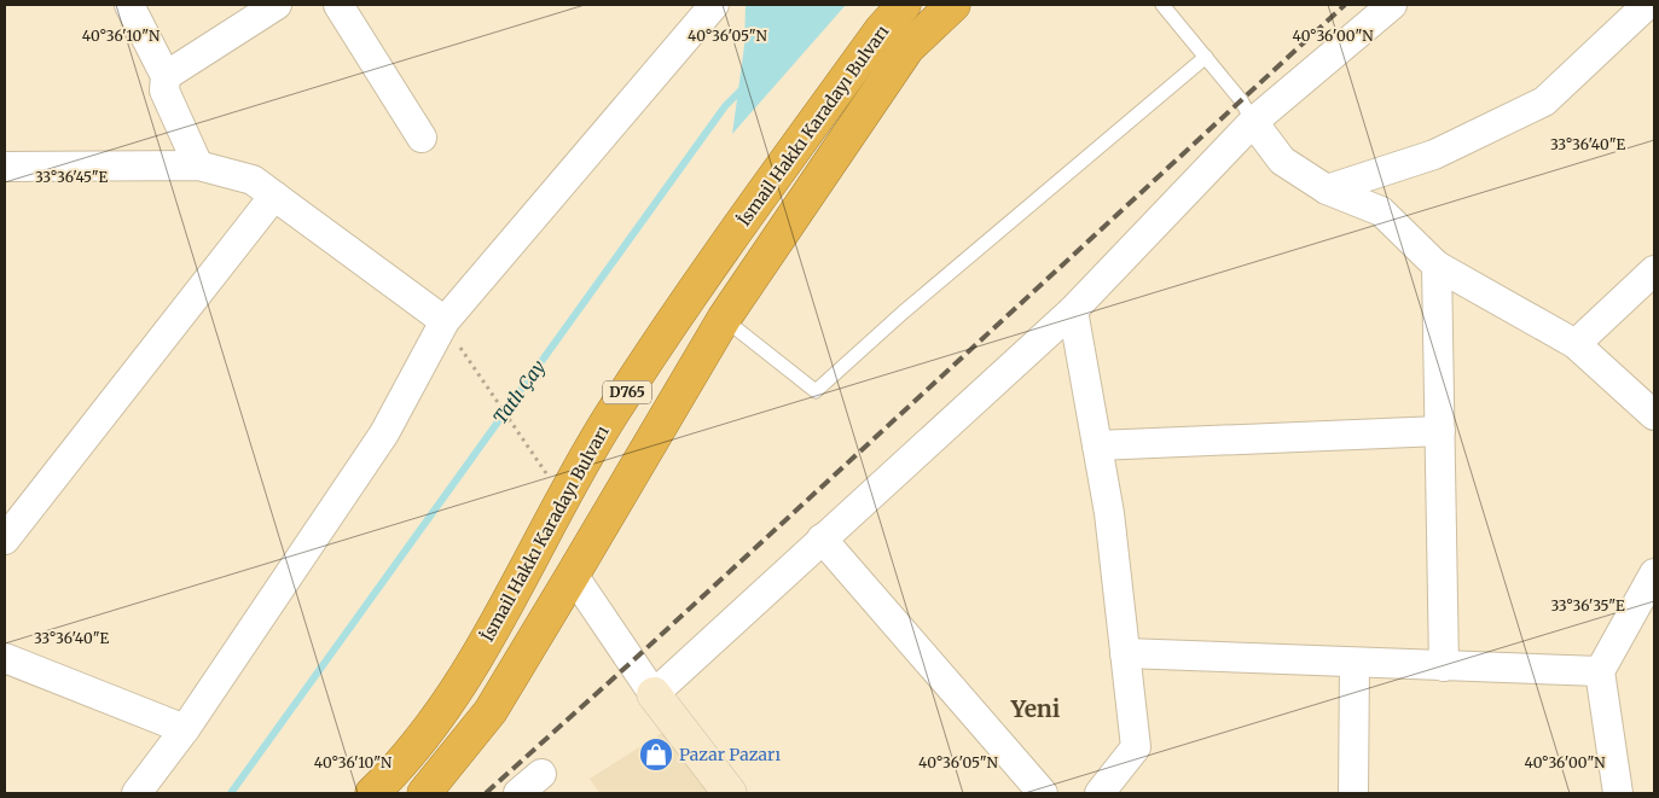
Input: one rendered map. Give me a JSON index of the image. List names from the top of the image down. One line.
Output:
{"streets":{"highway":["İsmail Hakkı Karadayı Bulvarı","D765"]},"districts":["Yeni"],"water":["Tatlı Çay"],"places":{"shop":["Pazar Pazarı"]},"coordinates":["40°36'10\"N","40°36'05\"N","40°36'00\"N","33°36'40\"E","33°36'45\"E","33°36'35\"E"]}
